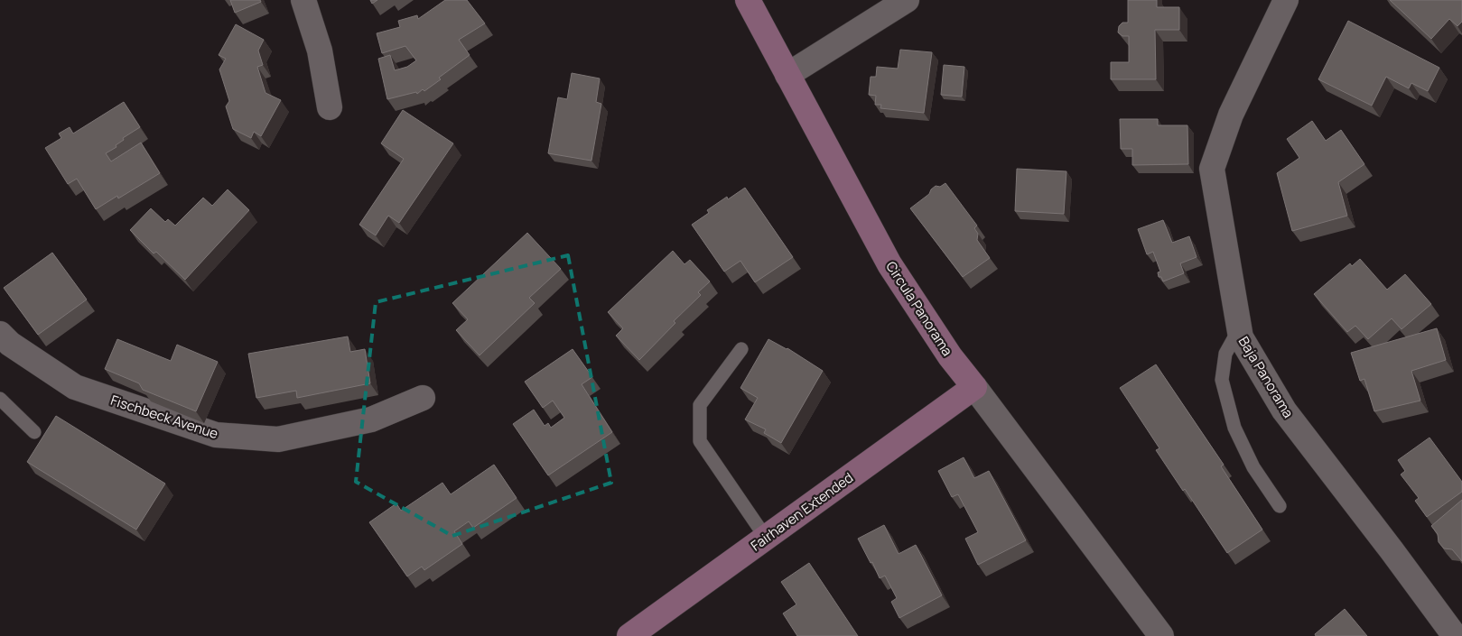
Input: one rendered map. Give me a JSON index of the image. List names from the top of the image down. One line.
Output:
{"streets":{"street":["Circula Panorama","Baja Panorama","Fischbeck Avenue","Fairhaven Extended"]},"crossings":[["Circula Panorama","Fairhaven Extended"]]}
